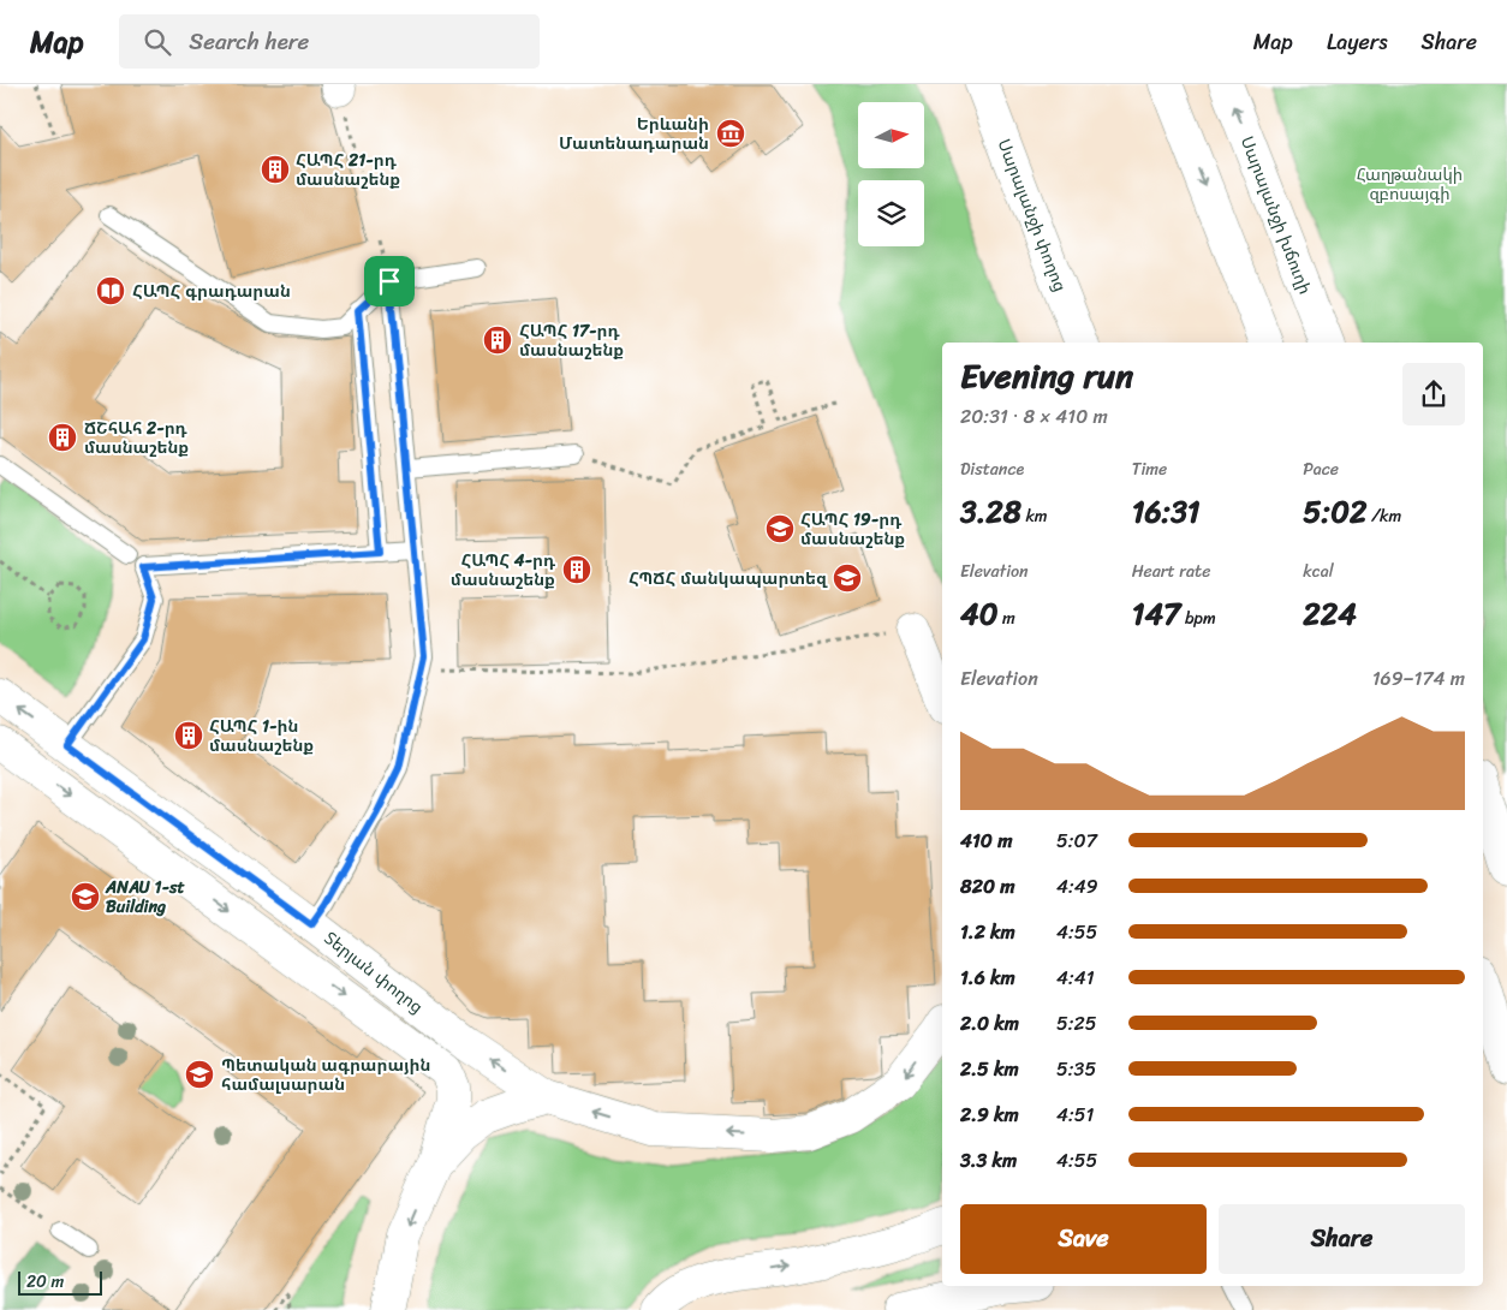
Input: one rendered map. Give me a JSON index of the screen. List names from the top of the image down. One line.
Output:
{"streets":{"main road":["Սարալանջի փողոց","Սարալանջի խճուղի","Տերյան փողոց"]},"parks":["Հաղթանակի զբոսայգի"],"places":{"museum":["Երևանի Մատենադարան"],"building":["ՀԱՊՀ 21-րդ մասնաշենք","ՀԱՊՀ 17-րդ մասնաշենք","ՃՇհԱհ 2-րդ մասնաշենք","ՀԱՊՀ 4-րդ մասնաշենք","ՀԱՊՀ 1-ին մասնաշենք"],"library":["ՀԱՊՀ գրադարան"],"school or university":["ՀԱՊՀ 19-րդ մասնաշենք","ՀՊՃՀ մանկապարտեզ","ANAU 1-st Building","Պետական ագրարային համալսարան"]},"scale_bar":"20 m","north":"right","page":{"header":"Map","search":"Search here","nav":["Map","Layers","Share"],"heading":["Evening run","20:31 · 8 × 410 m"],"stats":[["Distance","3.28 km"],["Time","16:31"],["Pace","5:02 /km"],["Elevation","40 m"],["Heart rate","147 bpm"],["kcal","224"]],"chart":["Elevation","169–174 m"],"list":[{"name":"410 m","note":"5:07"},{"name":"820 m","note":"4:49"},{"name":"1.2 km","note":"4:55"},{"name":"1.6 km","note":"4:41"},{"name":"2.0 km","note":"5:25"},{"name":"2.5 km","note":"5:35"},{"name":"2.9 km","note":"4:51"},{"name":"3.3 km","note":"4:55"}],"buttons":["Save","Share"],"scale":"20 m"}}
